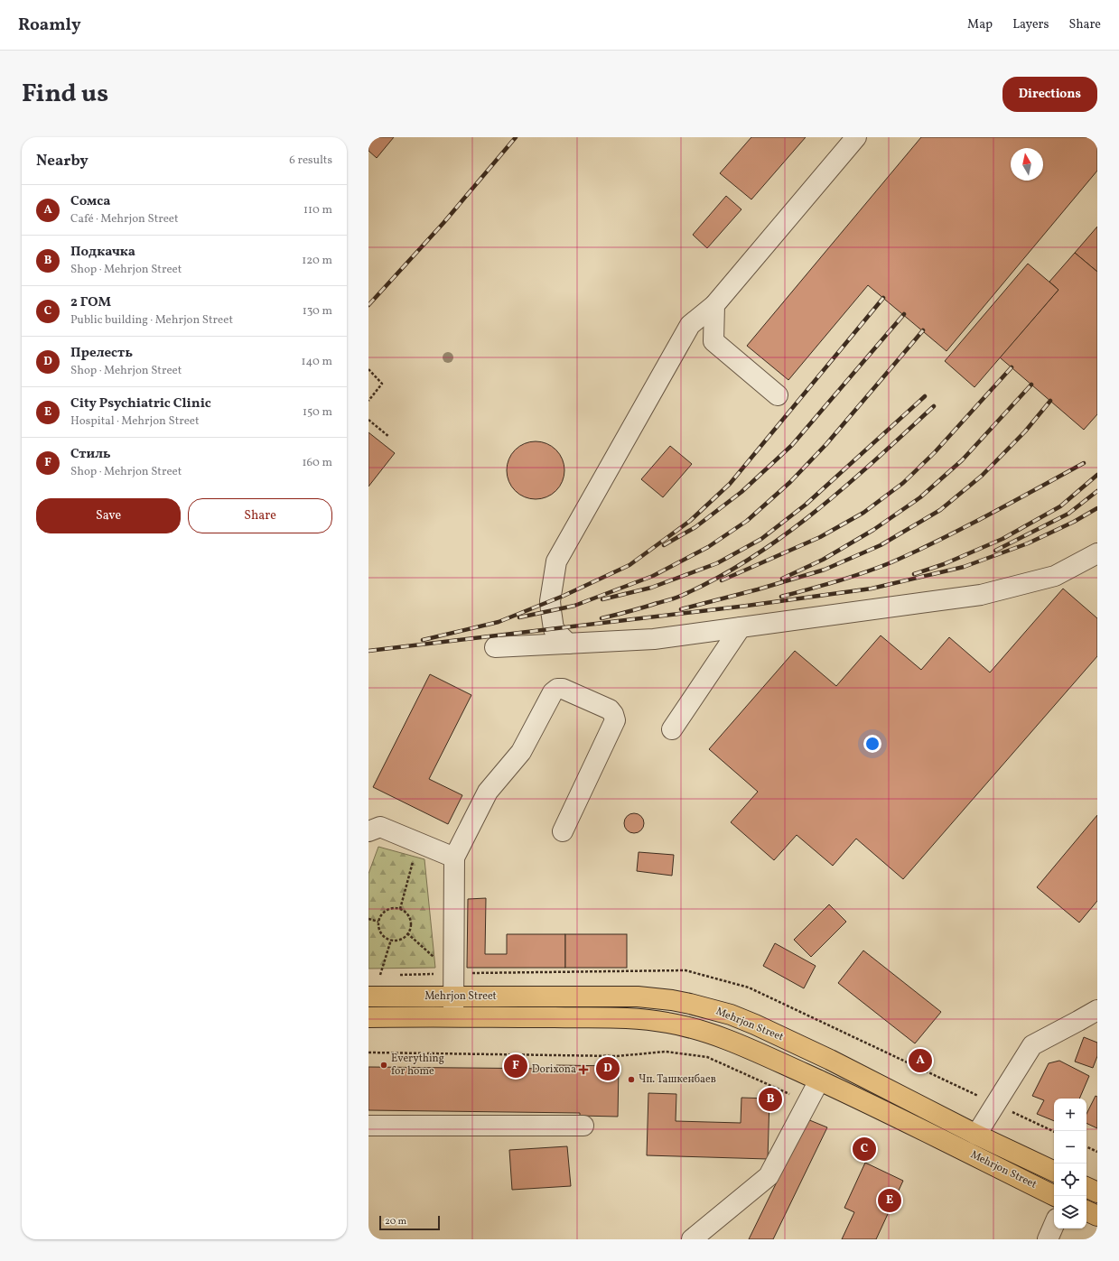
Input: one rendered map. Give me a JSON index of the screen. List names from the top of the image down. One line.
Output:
{"streets":{"main road":["Mehrjon Street"]},"places":{"other":["Everything for home","Чп. Ташкенбаев"],"health":["Dorixona"]},"scale_bar":"20 m","north":"top","page":{"header":"Roamly","nav":["Map","Layers","Share"],"title":"Find us","buttons":["Directions",["Save","Share"]],"heading":["Nearby","6 results"],"list":[{"mark":"A","name":"Сомса","note":"Café · Mehrjon Street","value":"110 m"},{"mark":"B","name":"Подкачка","note":"Shop · Mehrjon Street","value":"120 m"},{"mark":"C","name":"2 ГОМ","note":"Public building · Mehrjon Street","value":"130 m"},{"mark":"D","name":"Прелесть","note":"Shop · Mehrjon Street","value":"140 m"},{"mark":"E","name":"City Psychiatric Clinic","note":"Hospital · Mehrjon Street","value":"150 m"},{"mark":"F","name":"Стиль","note":"Shop · Mehrjon Street","value":"160 m"}],"pins":["A","F","D","B","C","E"],"map_buttons":["+","−"],"scale":"20 m"}}
